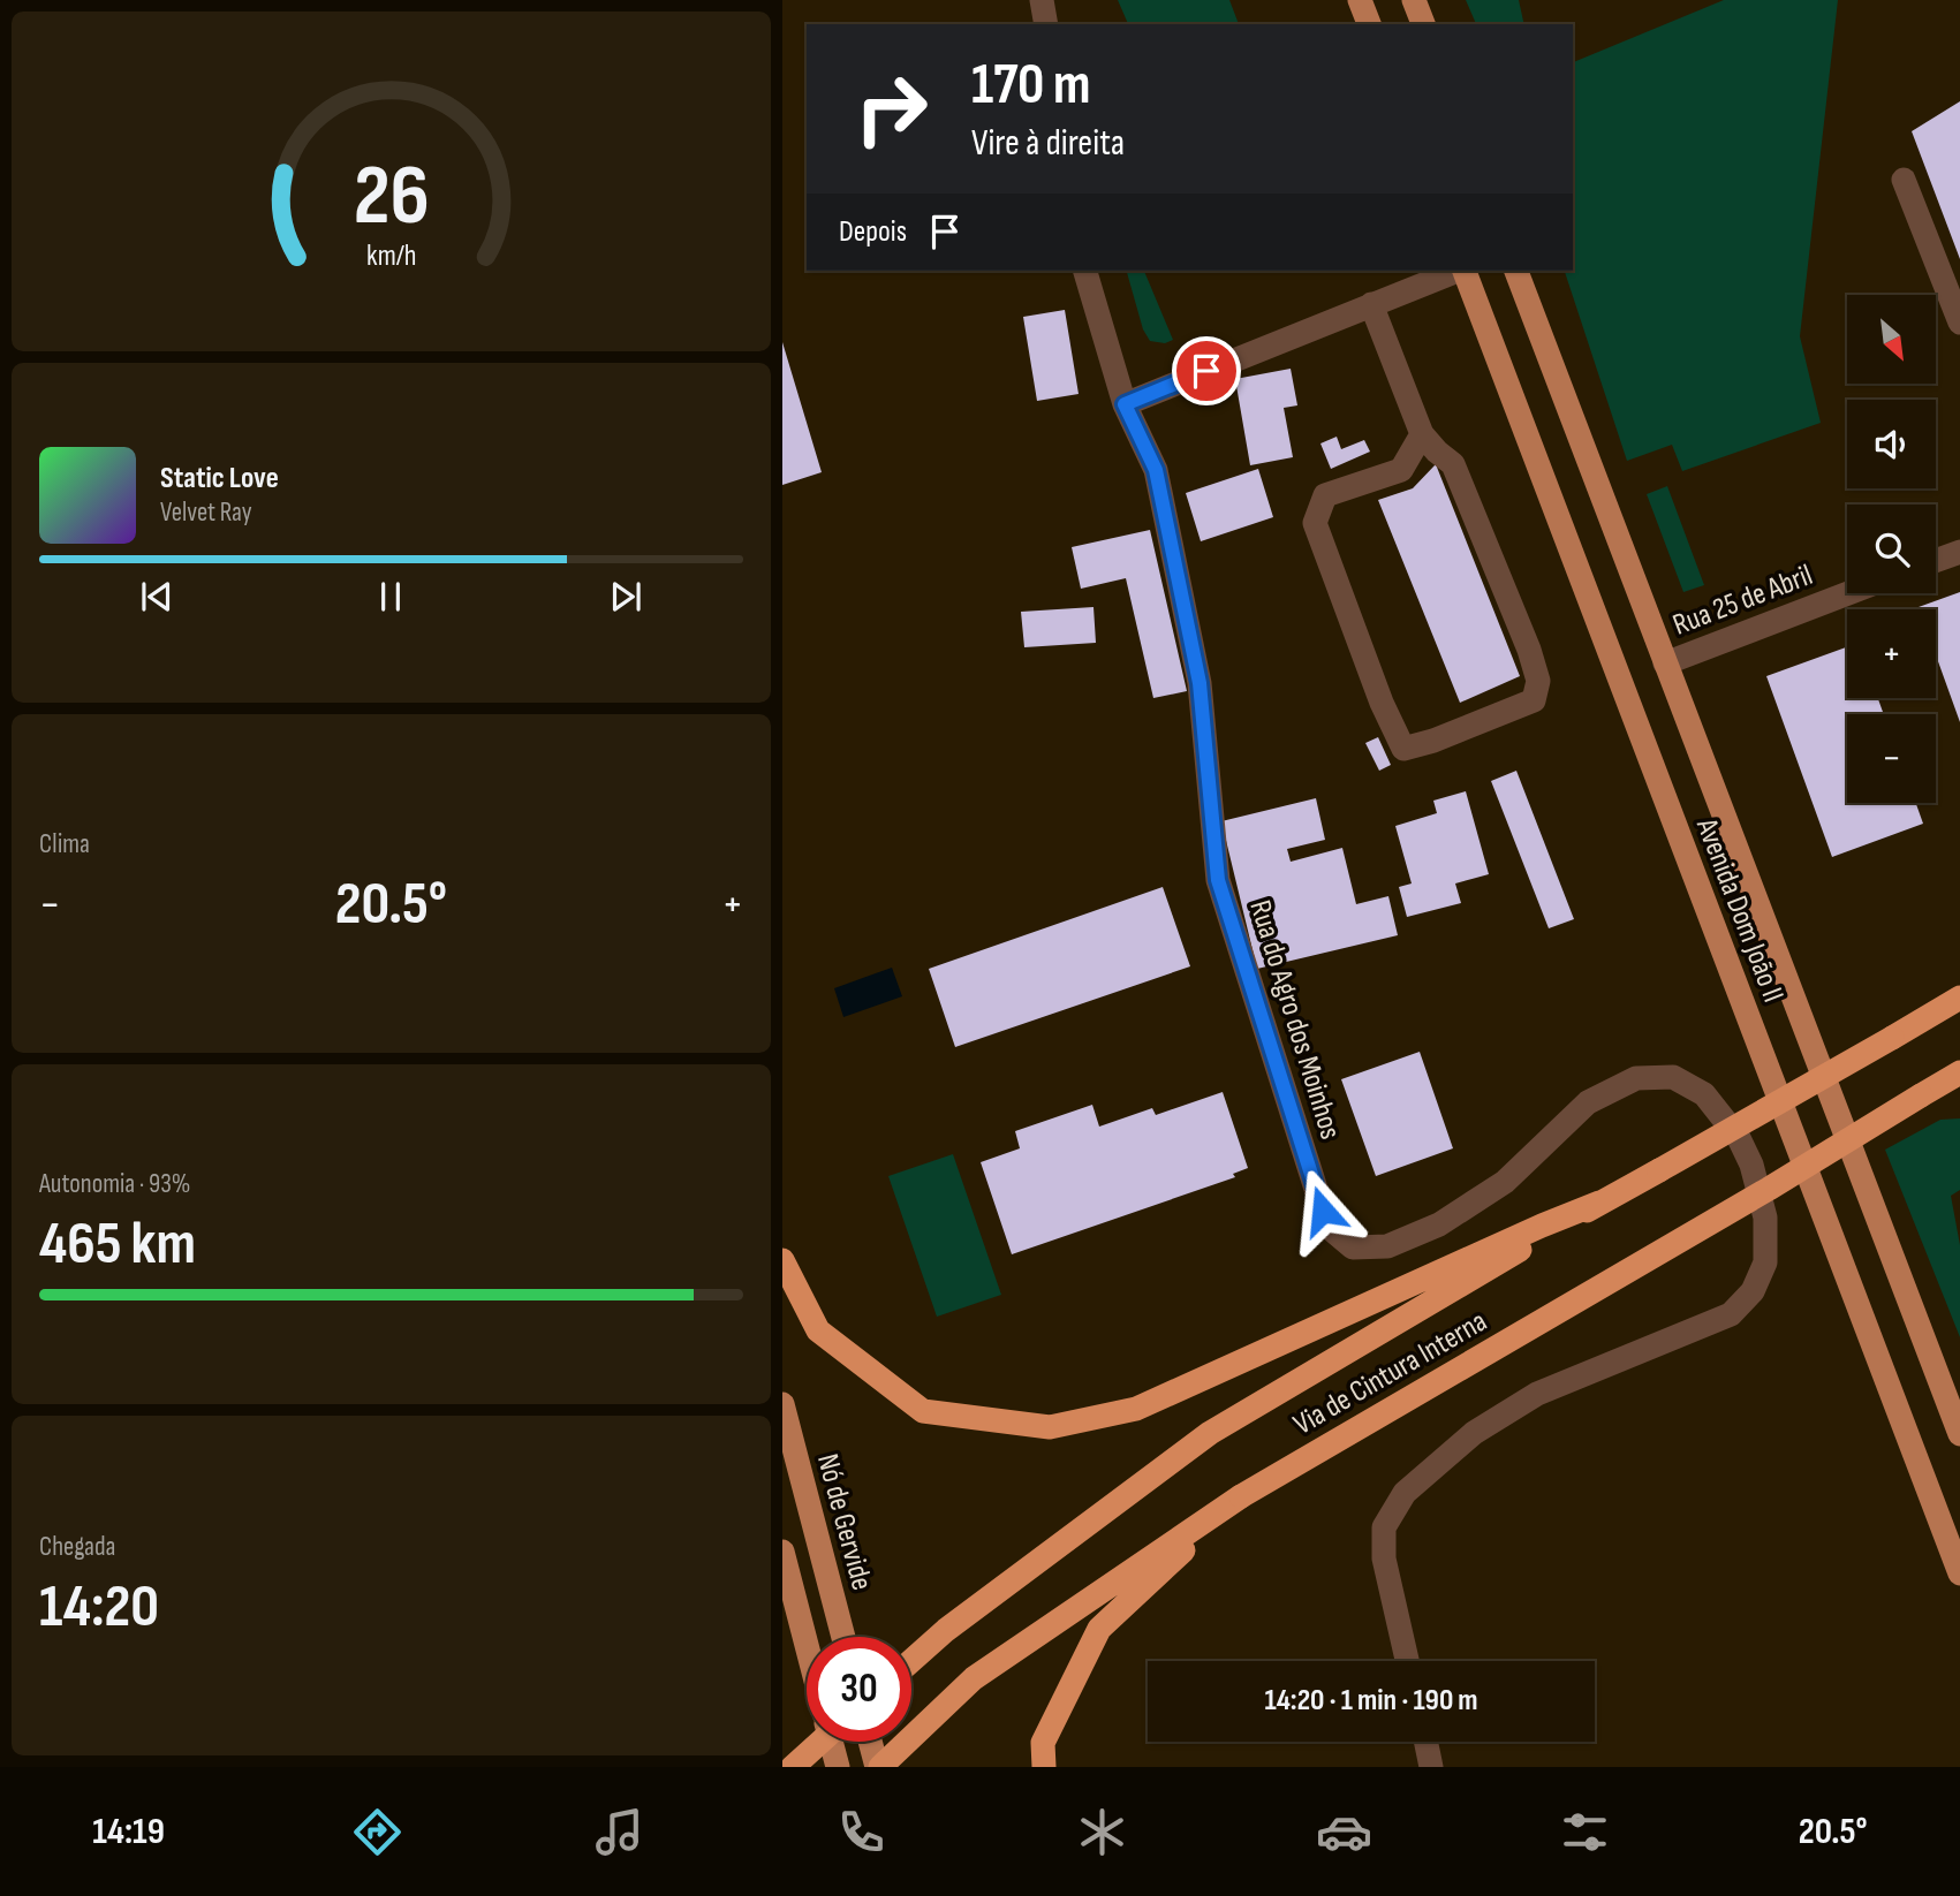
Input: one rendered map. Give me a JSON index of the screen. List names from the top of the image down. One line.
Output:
{"streets":{"highway":["Via de Cintura Interna"],"main road":["Avenida Dom João II","Nó de Gervide"],"street":["Rua 25 de Abril","Rua do Agro dos Moinhos"]},"crossings":[["Rua 25 de Abril","Avenida Dom João II"]],"north":"bottom right","page":{"turn":["170 m","Vire à direita"],"then":"Depois","map_buttons":["+","−"],"song":["Static Love","Velvet Ray"],"tile":["Clima",["Autonomia · 93%","465 km"],["Chegada","14:20"]],"heat":["−","20.5°","+"],"limit":"30","trip":"14:20 · 1 min · 190 m","tabs":["14:19","20.5°"],"gauge":["26","km/h"]}}
